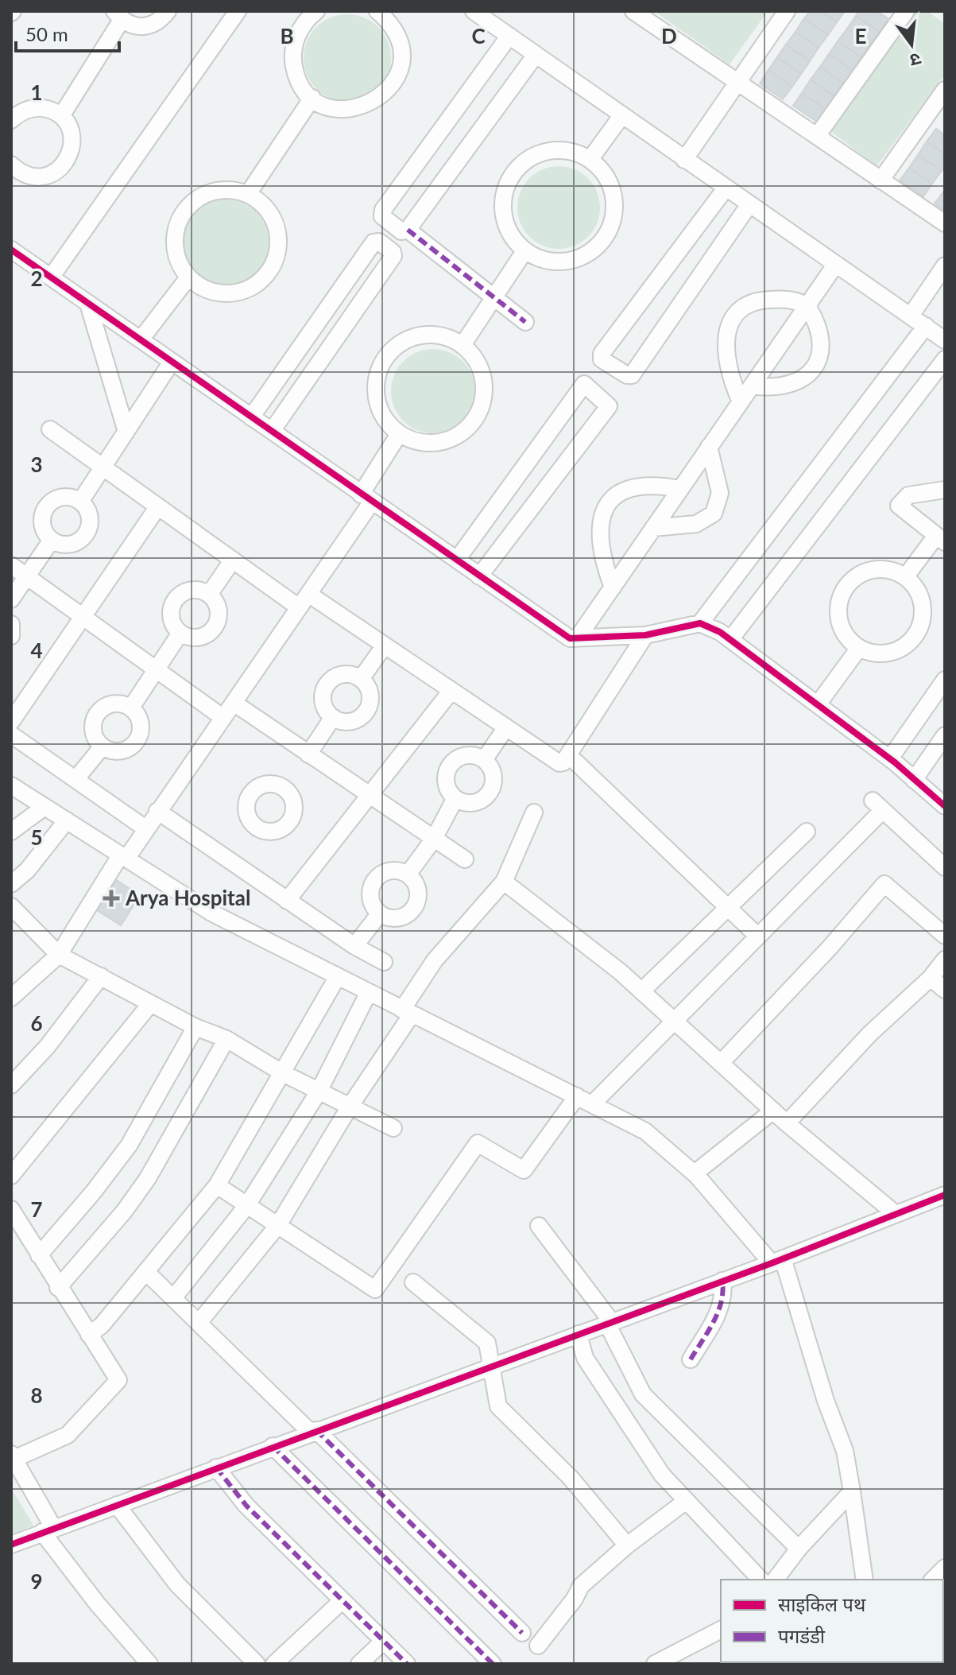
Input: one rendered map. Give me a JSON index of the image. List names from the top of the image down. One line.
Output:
{"places":{"health":["Arya Hospital"]},"legend":["साइकिल पथ","पगडंडी"],"scale_bar":"50 m","north":"bottom","grid":{"columns":["B","C","D","E"],"rows":["1","2","3","4","5","6","7","8","9"]}}
